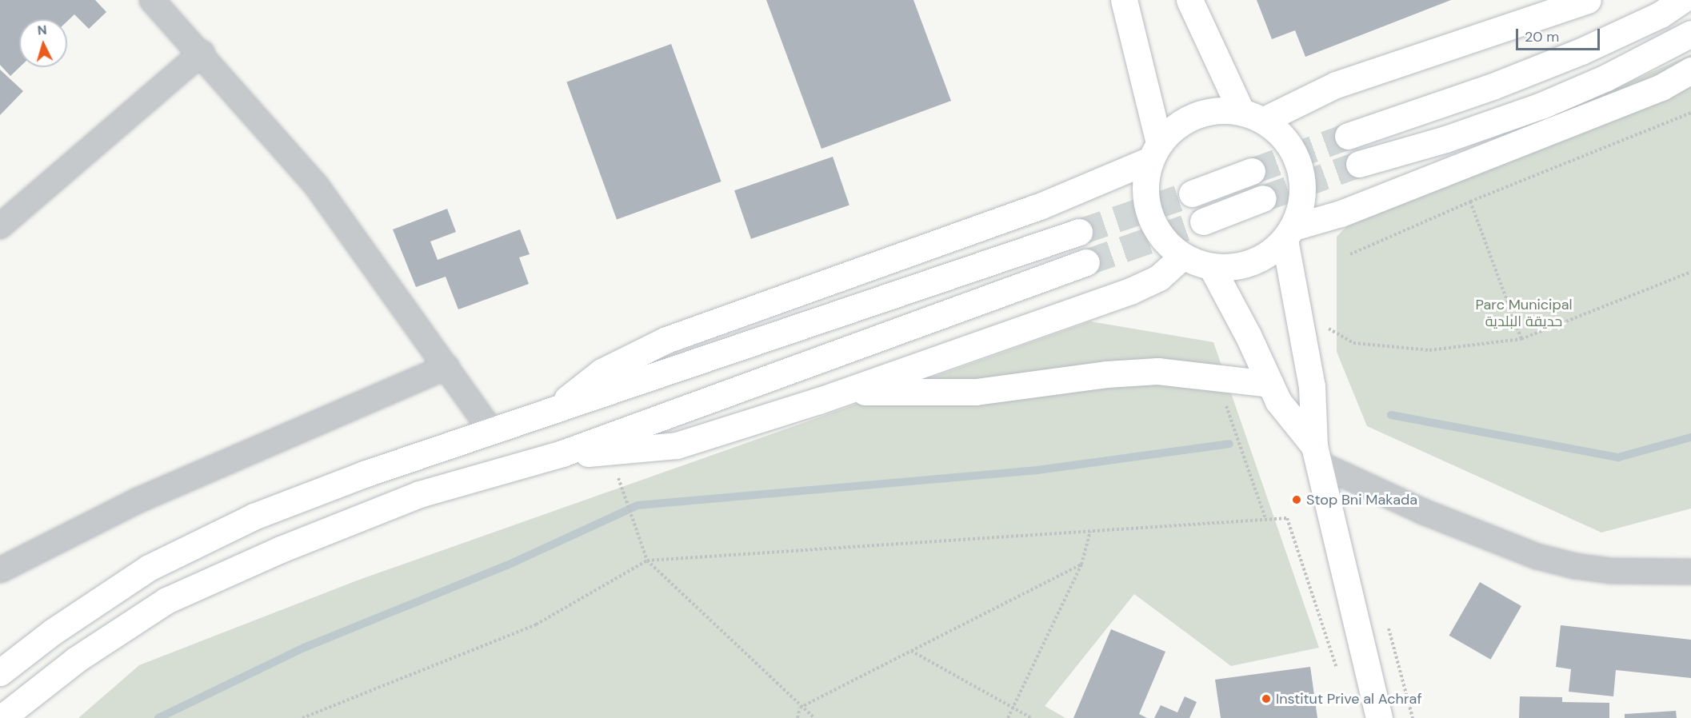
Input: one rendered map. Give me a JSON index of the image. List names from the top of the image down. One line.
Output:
{"parks":["Parc Municipal حديقة البلدية"],"places":["Stop Bni Makada","Institut Prive al Achraf"],"scale_bar":"20 m","north":"top"}
